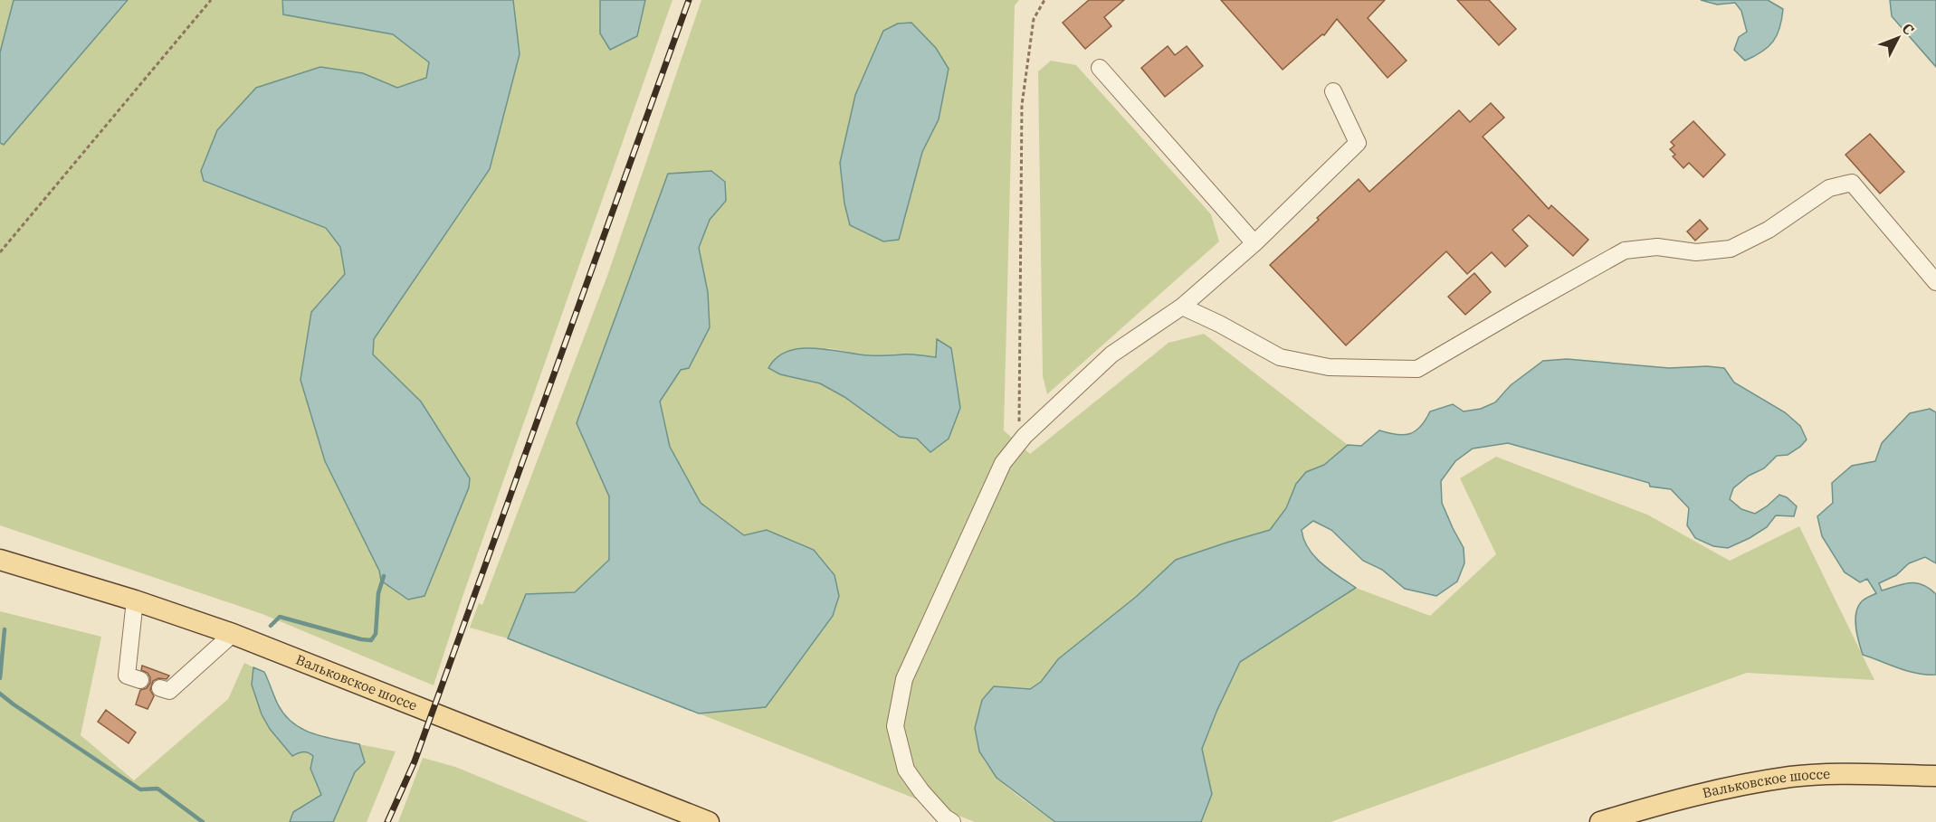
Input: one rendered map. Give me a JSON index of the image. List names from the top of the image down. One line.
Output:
{"streets":{"main road":["Вальковское шоссе"]},"north":"top right"}
